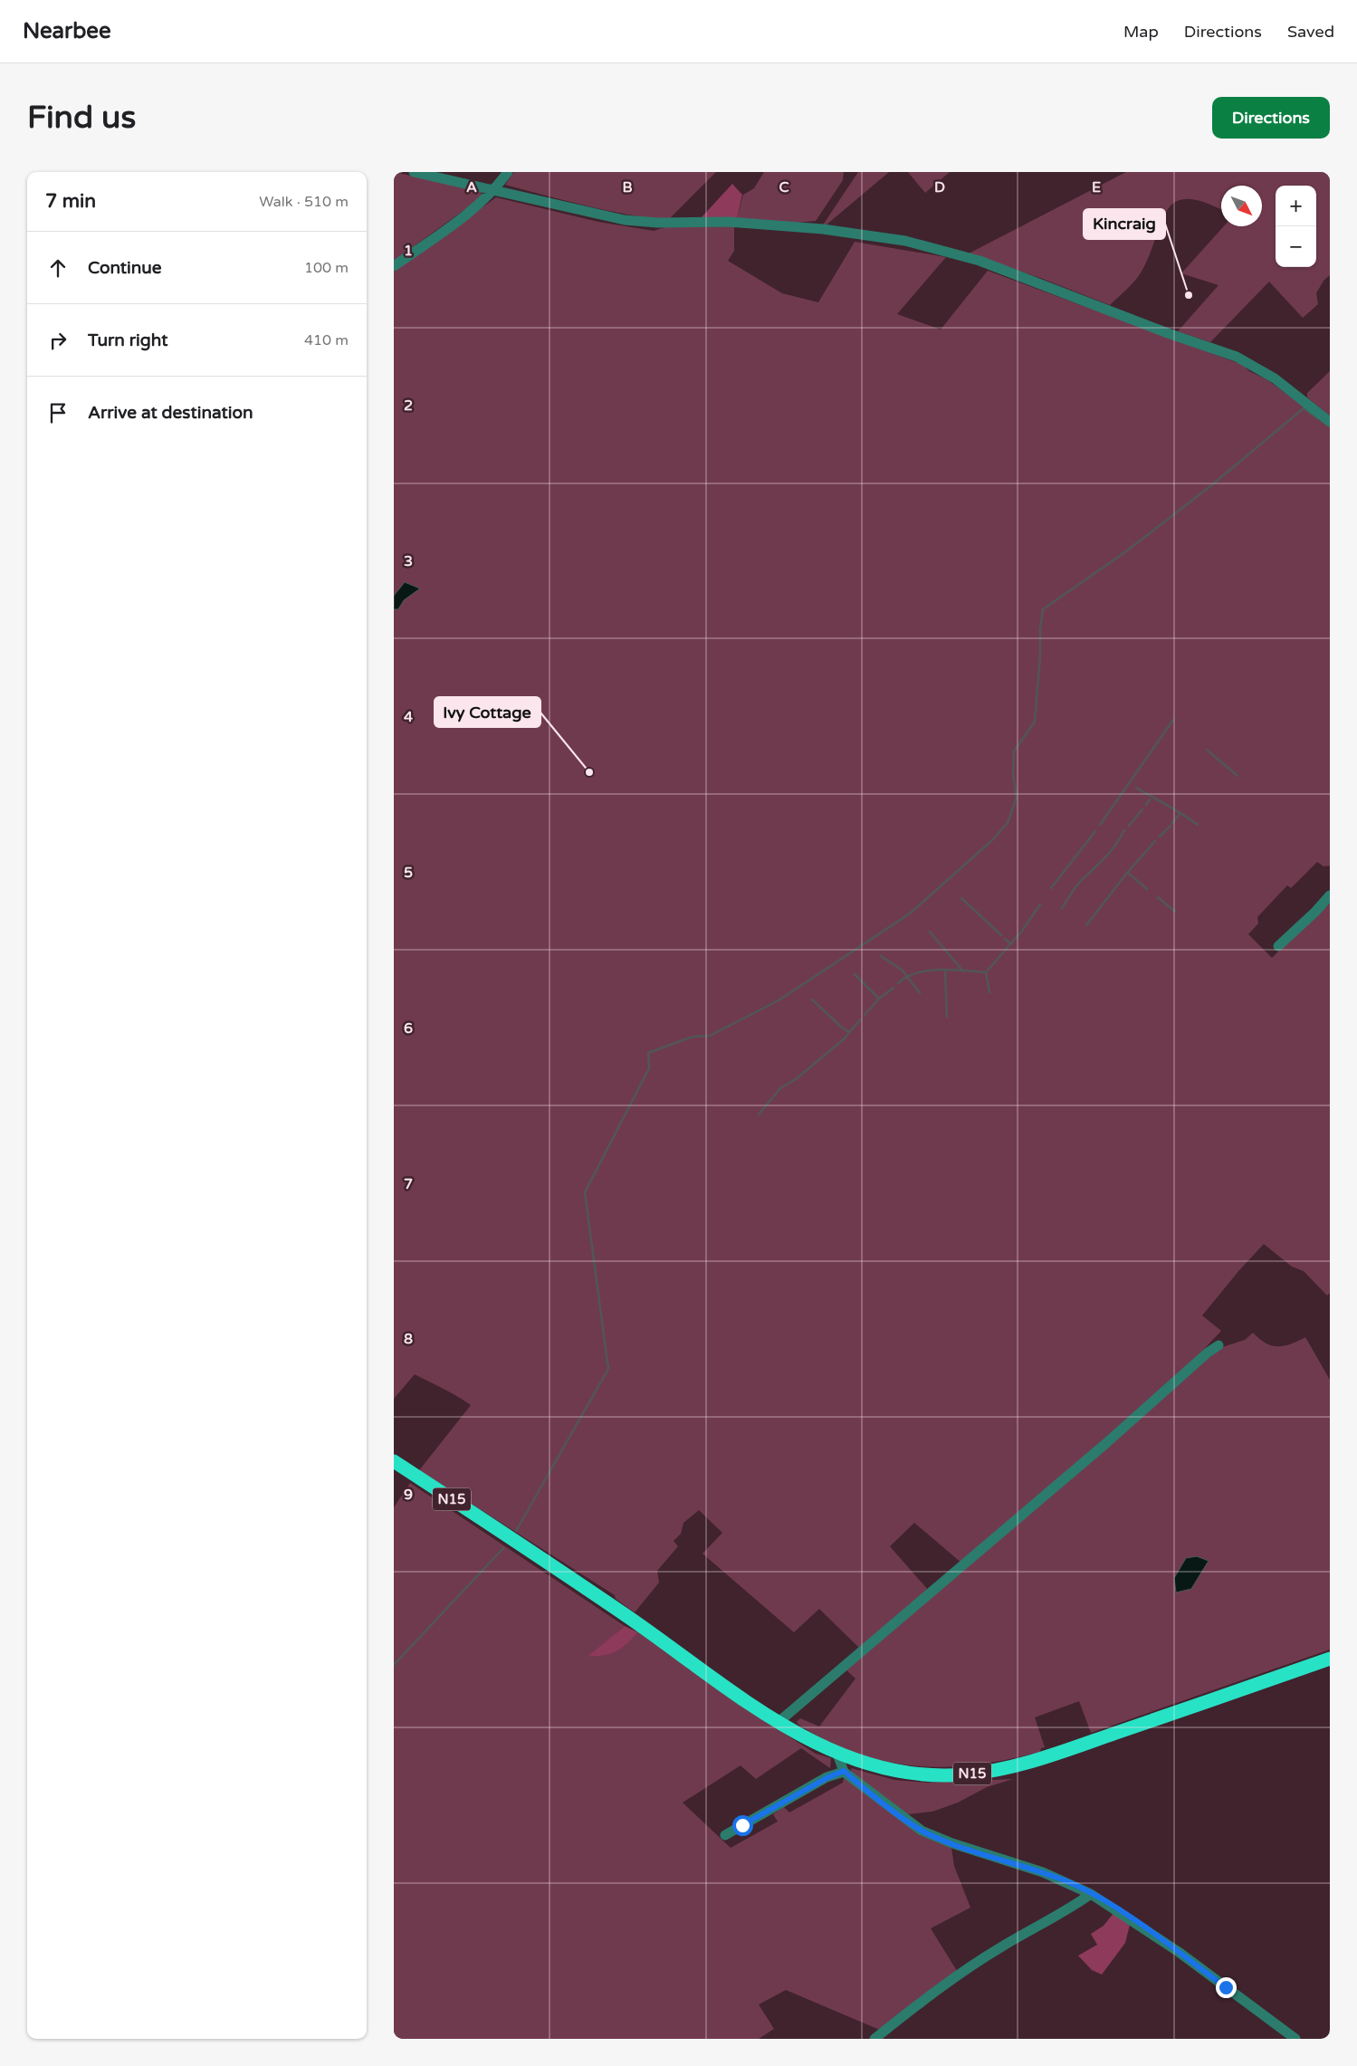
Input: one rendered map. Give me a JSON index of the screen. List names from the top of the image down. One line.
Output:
{"streets":{"highway":["N15"]},"places":["Kincraig","Ivy Cottage"],"north":"bottom right","page":{"header":"Nearbee","nav":["Map","Directions","Saved"],"buttons":"Directions","title":"Find us","heading":["7 min","Walk · 510 m"],"map_buttons":["+","−"],"list":[["Continue","100 m"],["Turn right","410 m"],"Arrive at destination"]},"grid":{"columns":["A","B","C","D","E"],"rows":["1","2","3","4","5","6","7","8","9"]}}
